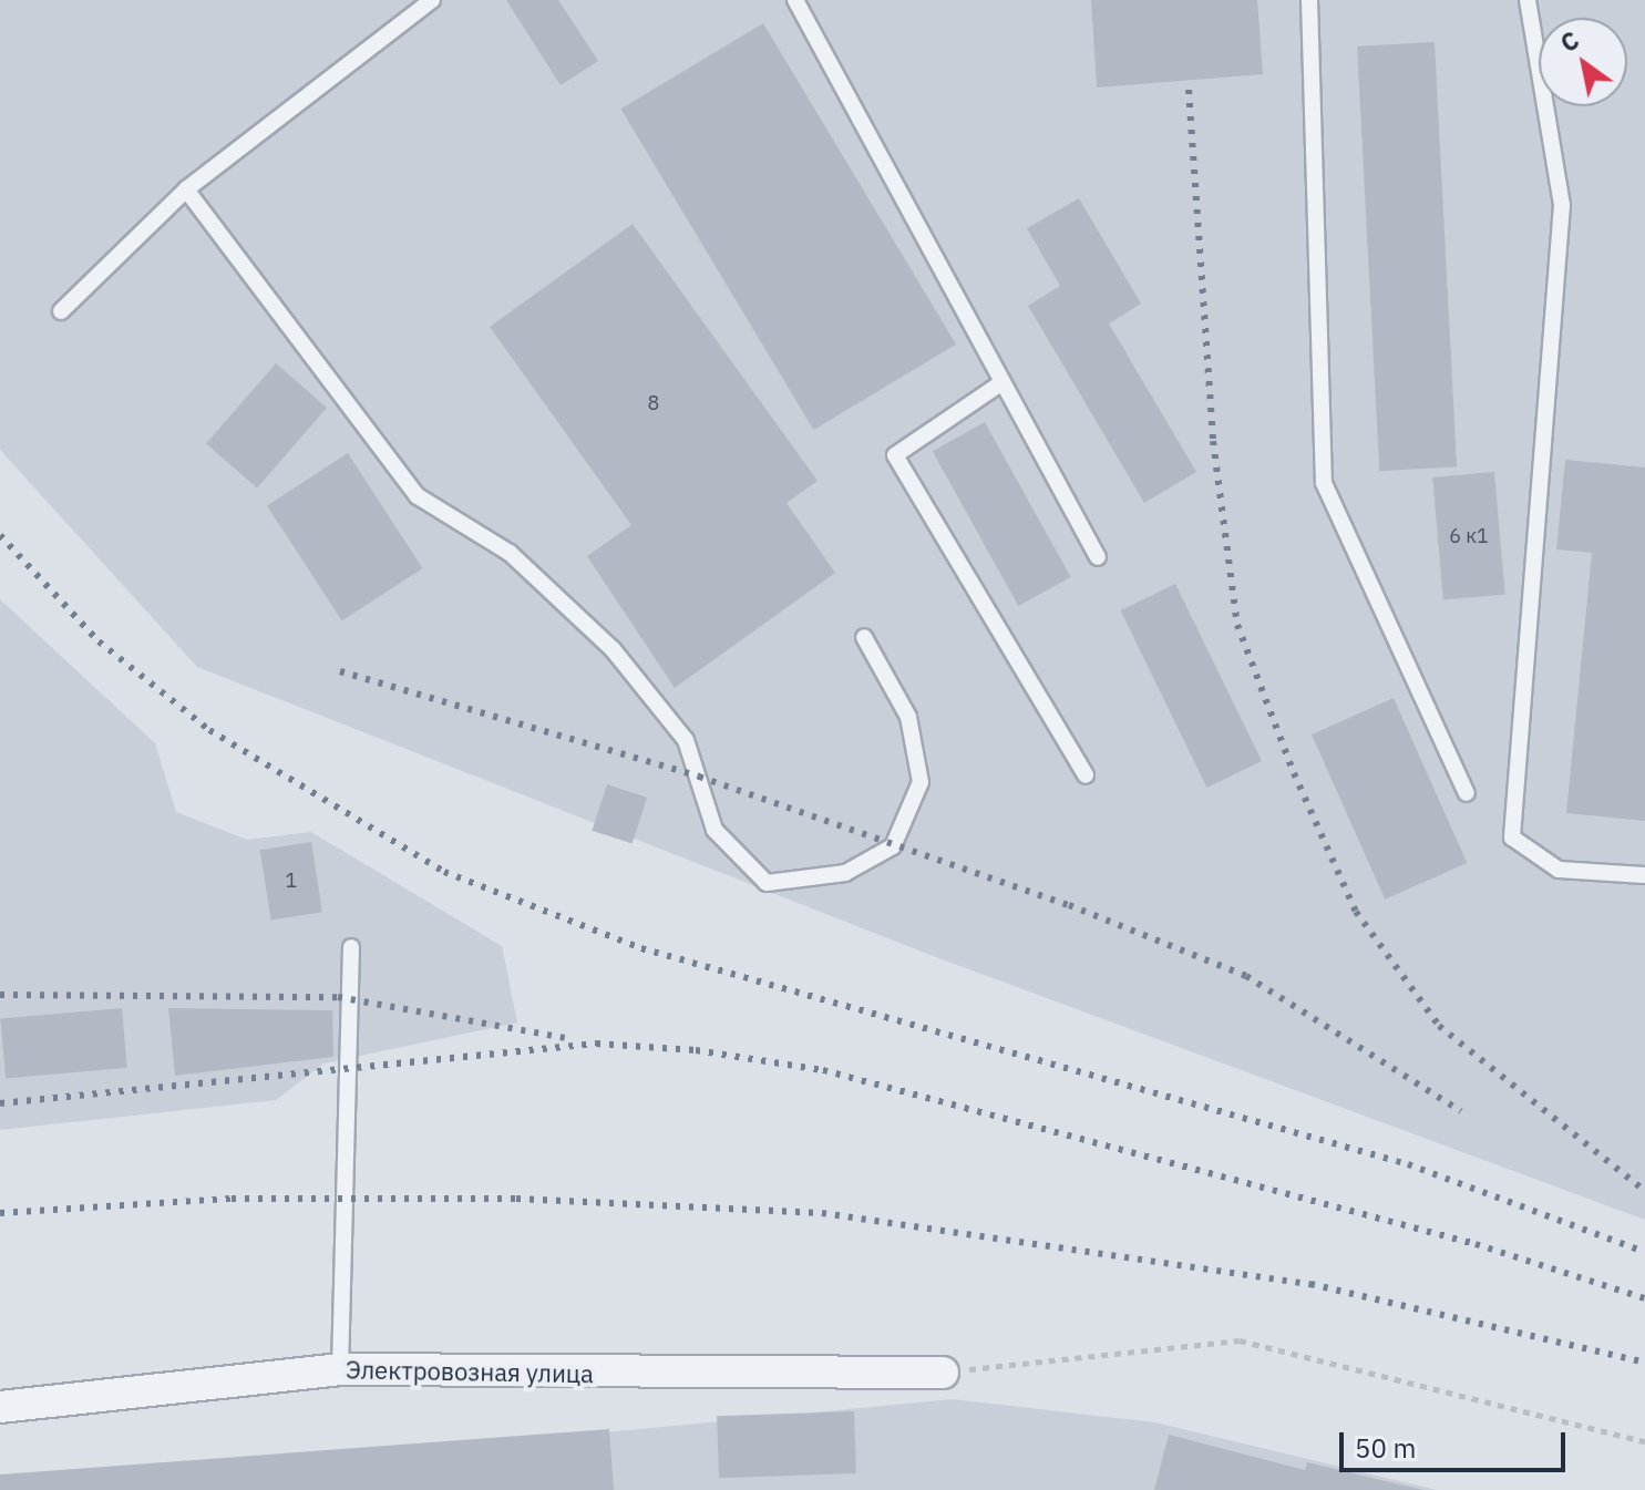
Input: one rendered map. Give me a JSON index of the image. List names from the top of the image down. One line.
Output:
{"streets":{"street":["Электровозная улица"]},"house_numbers":["8","6 к1","1"],"scale_bar":"50 m","north":"top left"}
